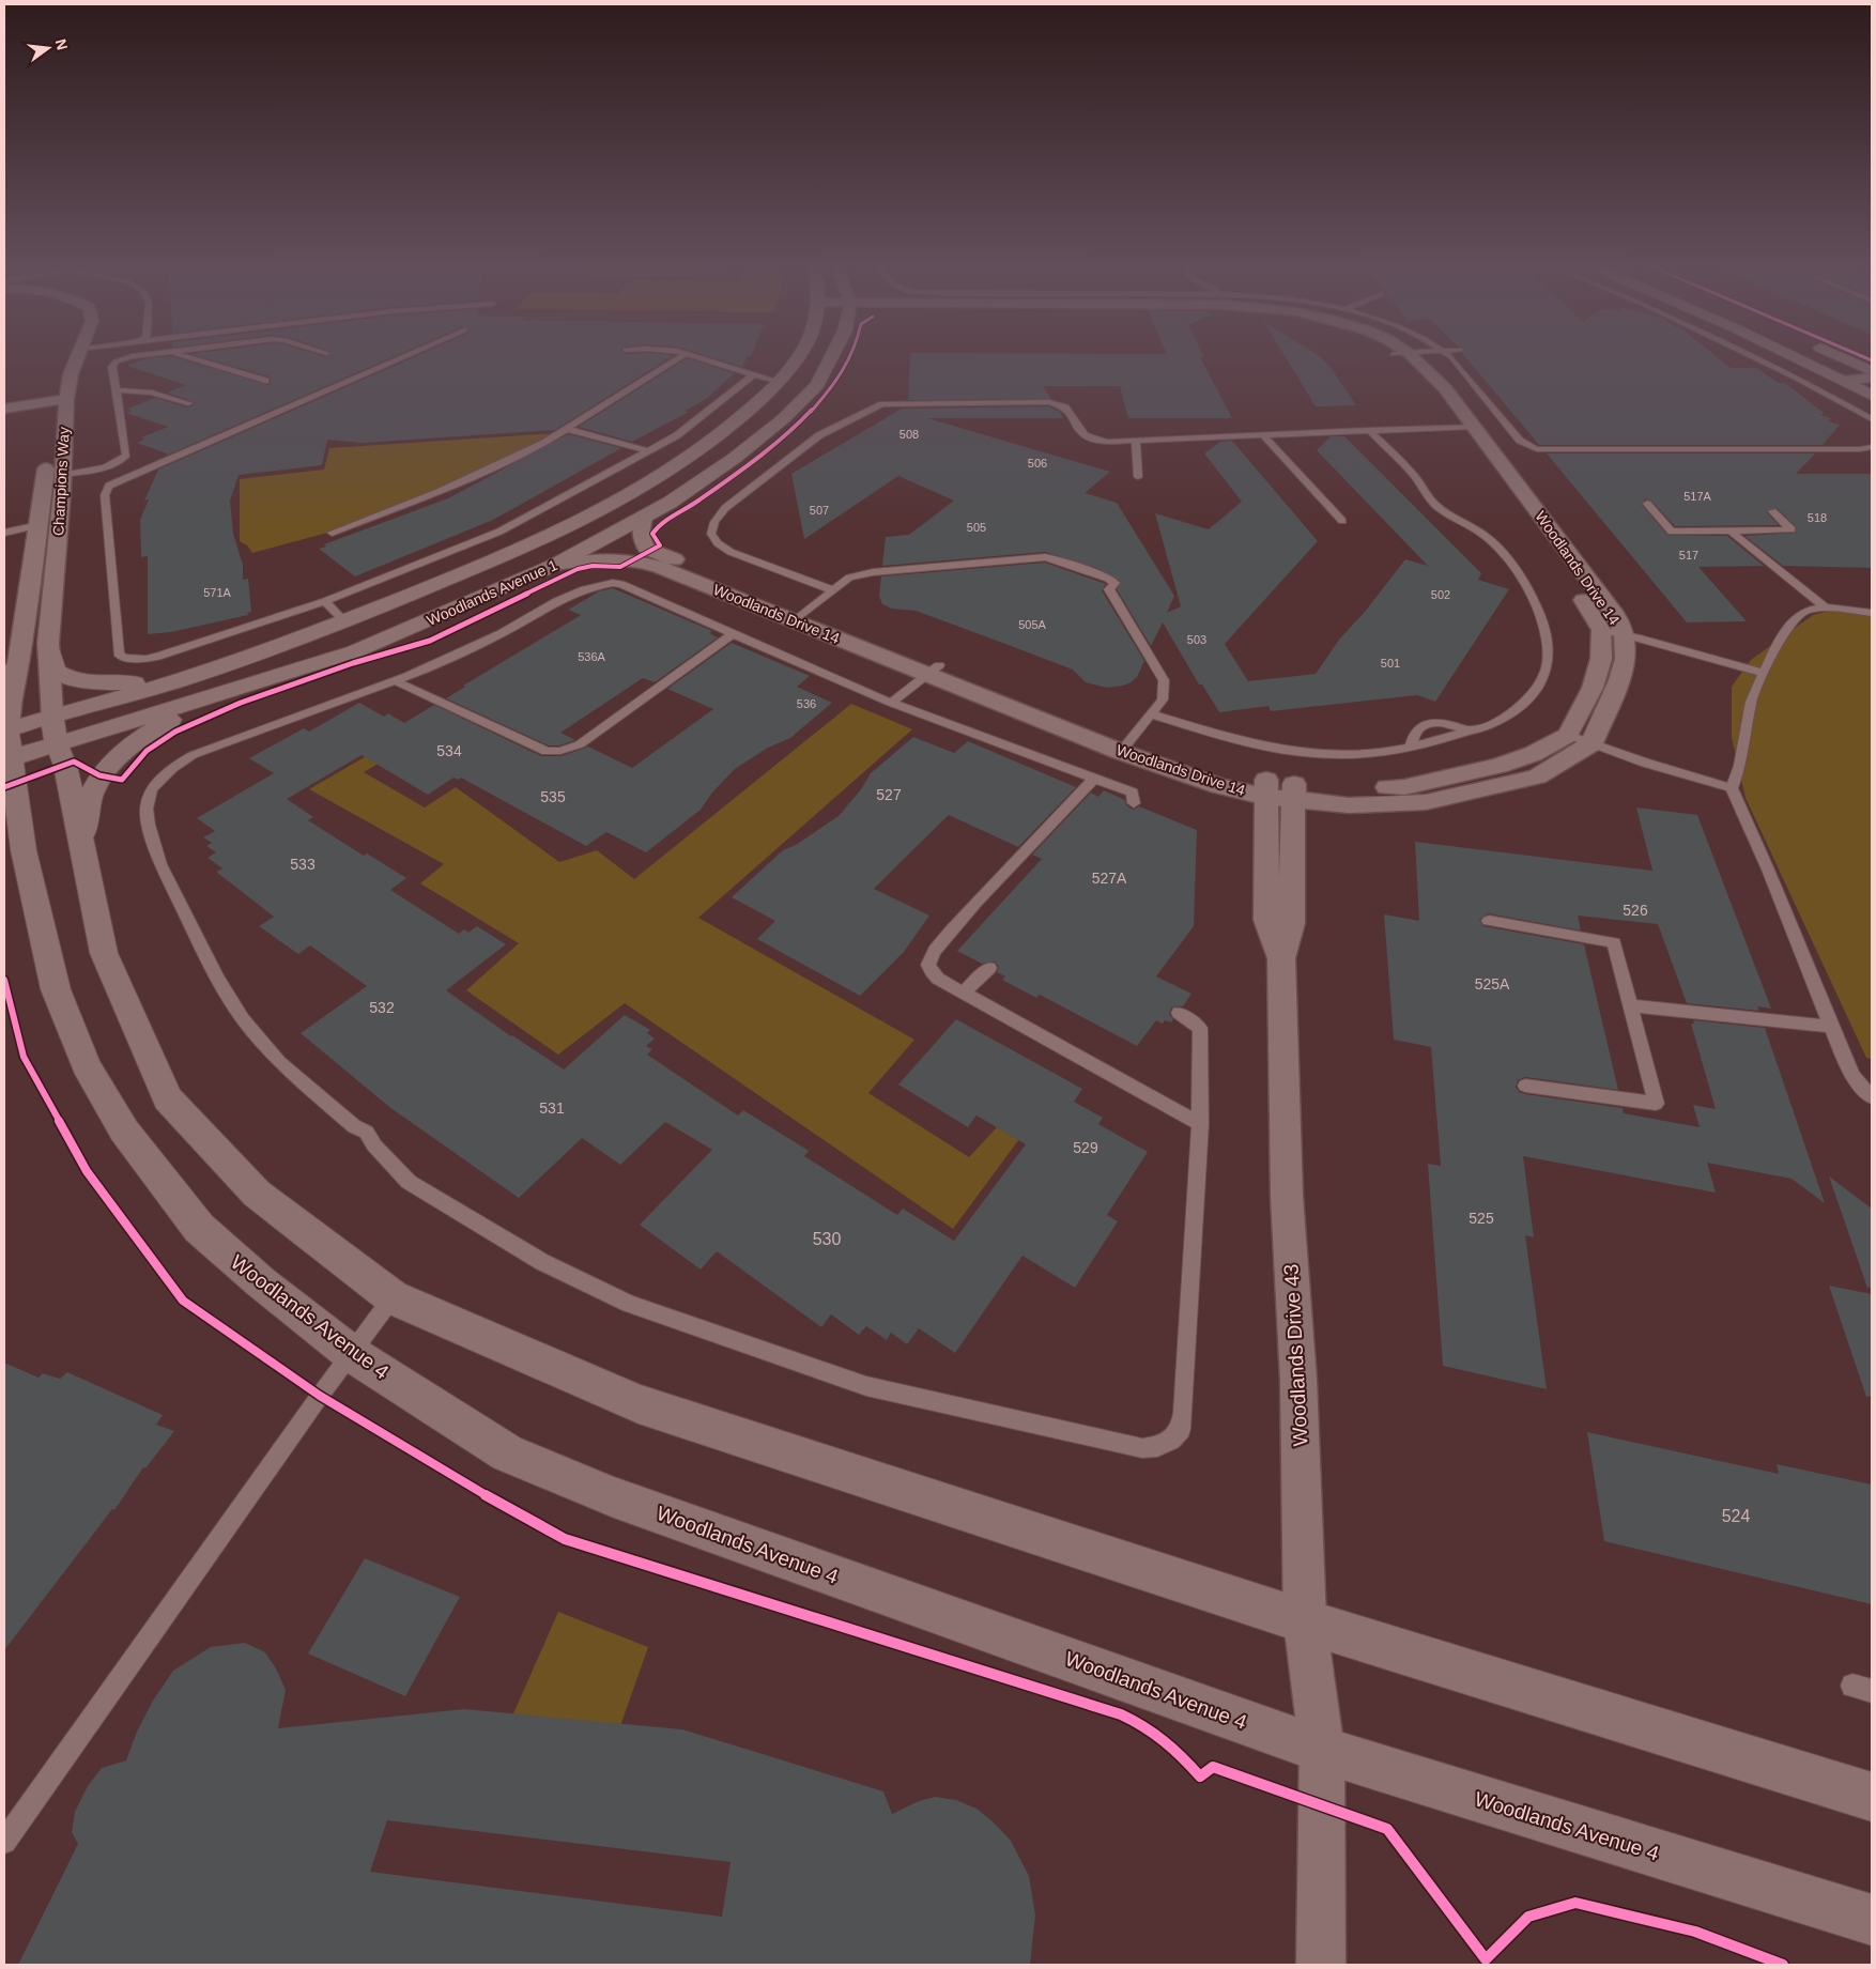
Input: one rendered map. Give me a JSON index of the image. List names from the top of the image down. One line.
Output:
{"streets":{"street":["Champions Way","Woodlands Drive 14","Woodlands Avenue 1","Woodlands Avenue 4","Woodlands Drive 43"]},"crossings":[["Champions Way","Woodlands Avenue 1"],["Champions Way","Woodlands Avenue 4"],["Woodlands Drive 14","Woodlands Avenue 1"],["Woodlands Drive 14","Woodlands Drive 43"],["Woodlands Avenue 1","Woodlands Avenue 4"],["Woodlands Avenue 4","Woodlands Drive 43"]],"house_numbers":["508","506","517A","507","518","505","517","571A","502","505A","503","536A","501","536","534","527","535","533","527A","526","525A","532","531","529","525","530","524"],"north":"right"}
